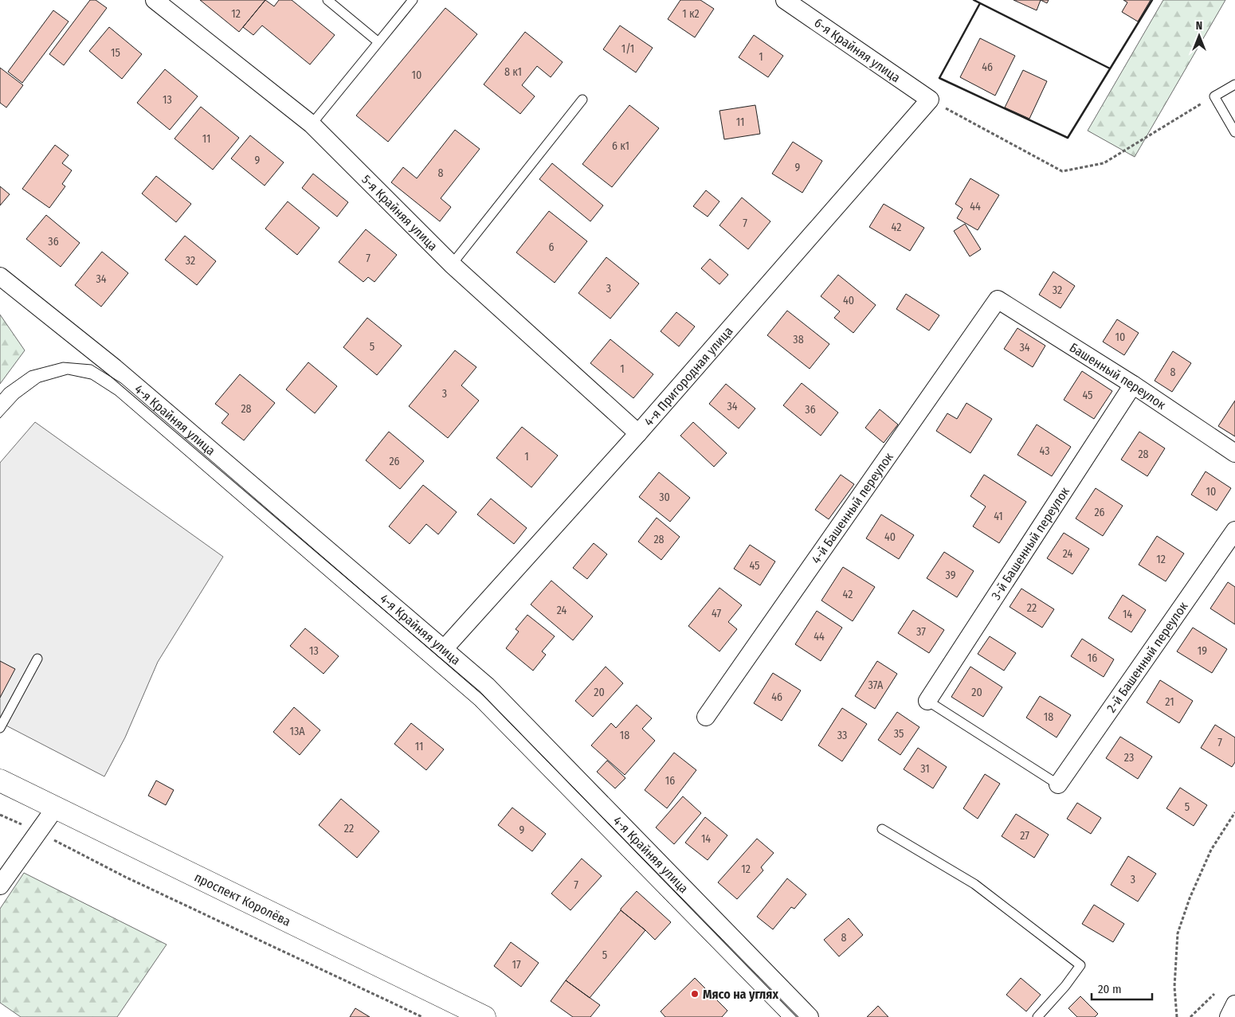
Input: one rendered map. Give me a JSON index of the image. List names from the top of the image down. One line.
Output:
{"streets":{"main road":["проспект Королёва"],"street":["6-я Крайняя улица","5-я Крайняя улица","4-я Пригородная улица","Башенный переулок","4-я Крайняя улица","4-й Башенный переулок","3-й Башенный переулок","2-й Башенный переулок"]},"crossings":[["6-я Крайняя улица","4-я Пригородная улица"],["5-я Крайняя улица","4-я Пригородная улица"],["4-я Пригородная улица","4-я Крайняя улица"],["Башенный переулок","4-й Башенный переулок"],["Башенный переулок","3-й Башенный переулок"]],"places":["Мясо на углях"],"house_numbers":["12","1 к2","1/1","15","1","46","8 к1","10","13","11","11","6 к1","9","9","8","44","7","42","36","6","7","32","34","3","32","40","10","38","5","34","1","8","3","45","34","28","36","43","28","1","26","10","30","26","41","40","28","24","12","45","39","42","22","24","47","14","37","44","13","19","16","37А","20","20","46","21","18","13А","35","18","33","7","11","23","31","16","5","22","9","27","14","12","3","7","8","5","17"],"scale_bar":"20 m","north":"top"}
